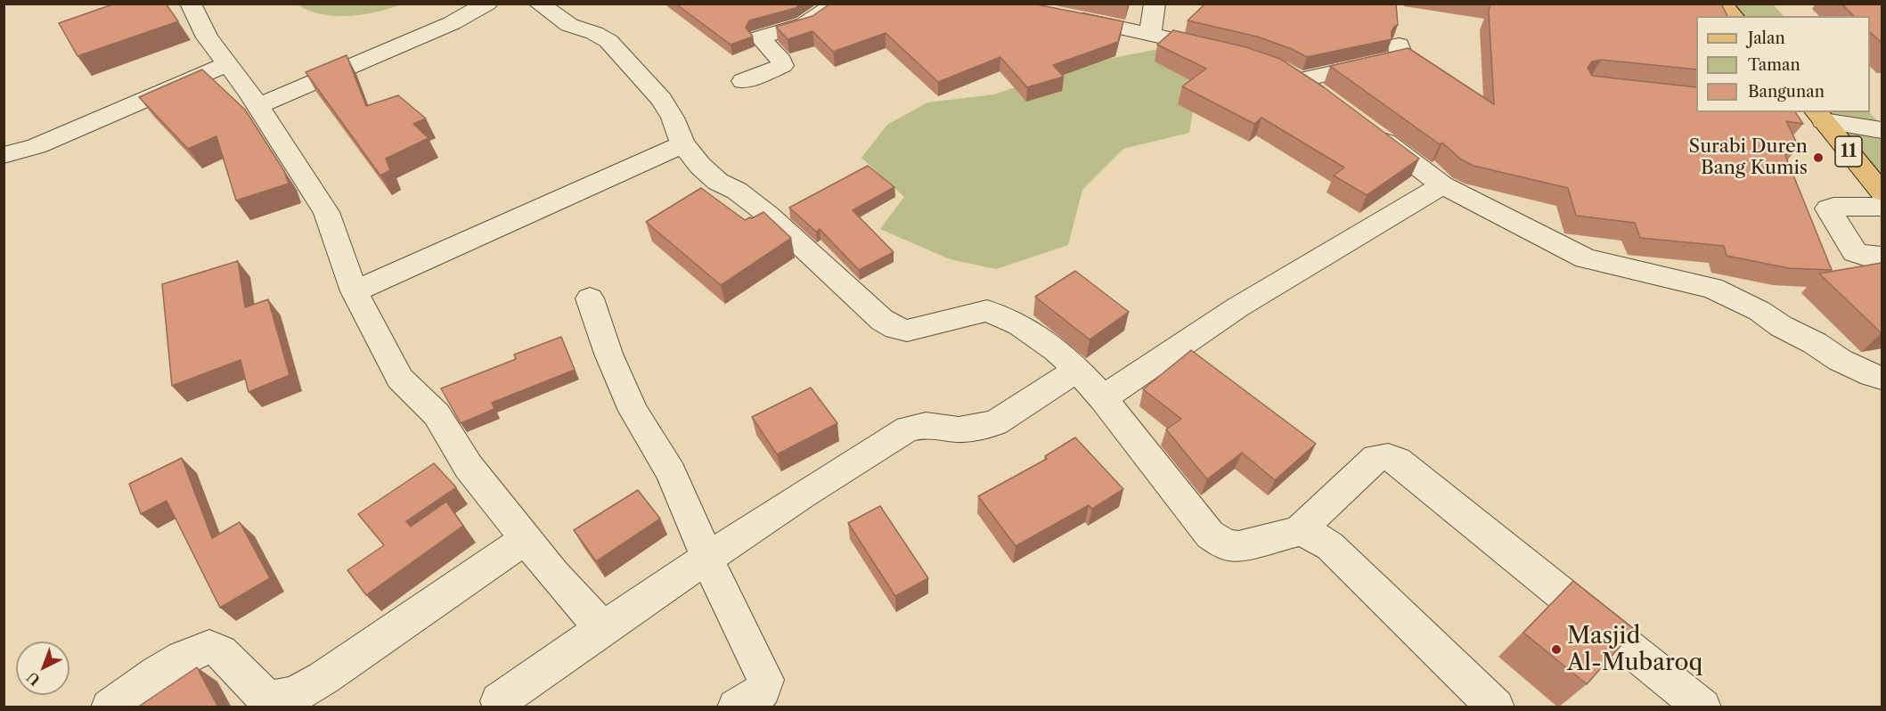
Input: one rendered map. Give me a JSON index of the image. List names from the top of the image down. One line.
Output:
{"streets":{"main road":["11"]},"places":["Surabi Duren Bang Kumis","Masjid Al-Mubaroq"],"legend":["Jalan","Taman","Bangunan"],"north":"bottom left"}
